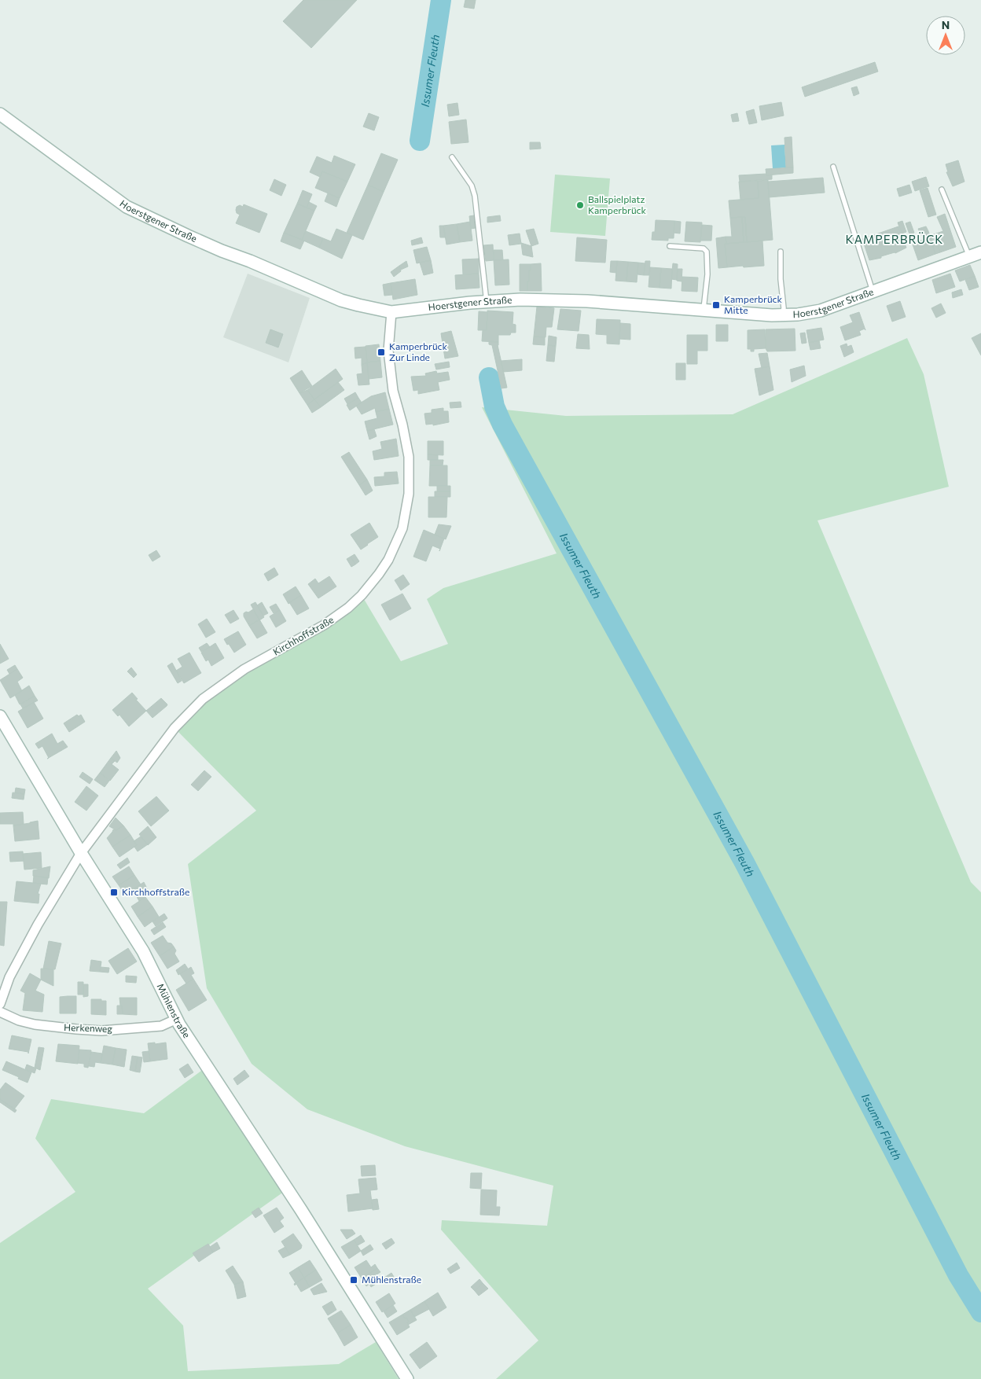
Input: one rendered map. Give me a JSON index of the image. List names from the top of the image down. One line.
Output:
{"streets":{"main road":["Hoerstgener Straße","Mühlenstraße"],"street":["Kirchhoffstraße","Herkenweg"]},"crossings":[["Hoerstgener Straße","Kirchhoffstraße"],["Kirchhoffstraße","Mühlenstraße"],["Mühlenstraße","Herkenweg"]],"districts":["KAMPERBRÜCK"],"water":["Issumer Fleuth"],"places":{"other":["Ballspielplatz Kamperbrück"],"transit":["Kamperbrück Mitte","Kamperbrück Zur Linde","Kirchhoffstraße","Mühlenstraße"]},"north":"top"}
